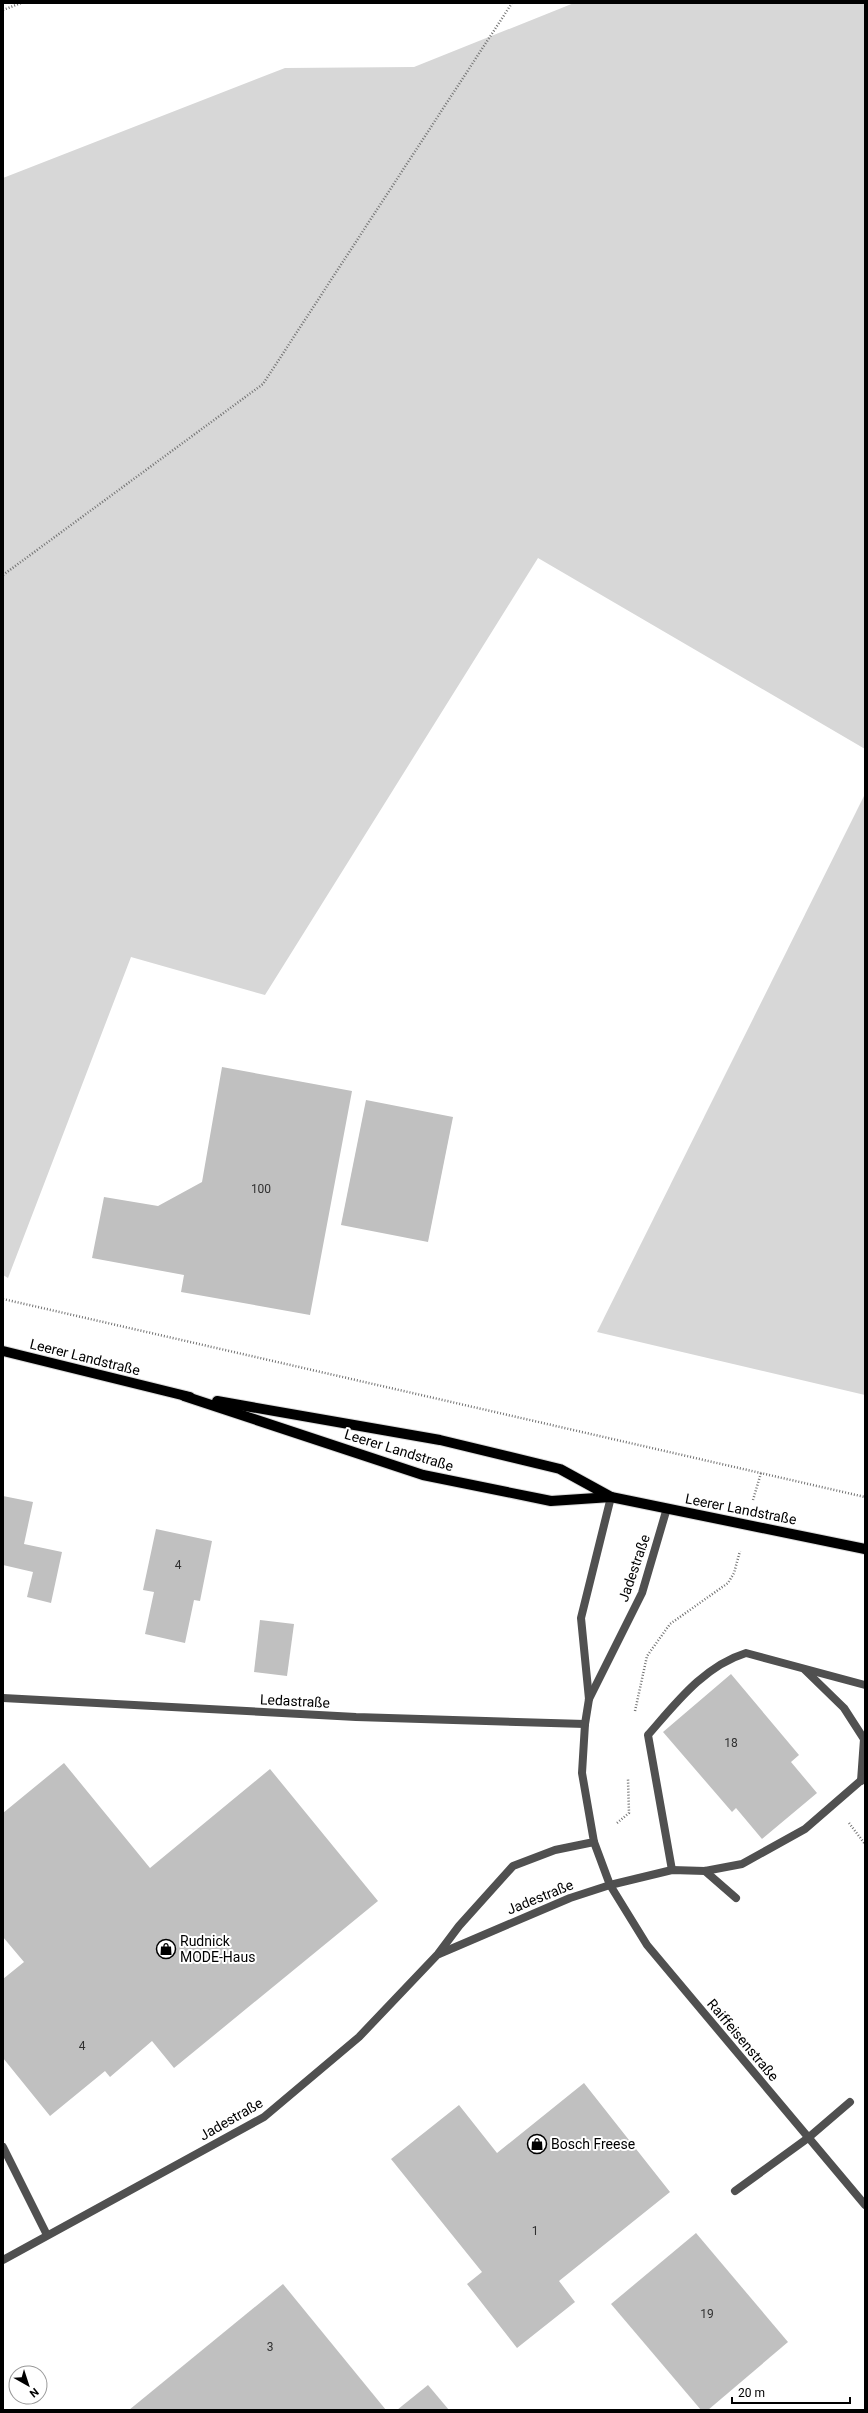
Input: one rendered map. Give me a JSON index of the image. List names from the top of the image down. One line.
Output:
{"streets":{"main road":["Leerer Landstraße"],"street":["Jadestraße","Ledastraße","Raiffeisenstraße"]},"crossings":[["Leerer Landstraße","Jadestraße"],["Jadestraße","Ledastraße"],["Jadestraße","Raiffeisenstraße"]],"places":{"shop":["Rudnick MODE-Haus","Bosch Freese"]},"house_numbers":["100","4","18","4","1","19","3"],"scale_bar":"20 m","north":"bottom right"}
